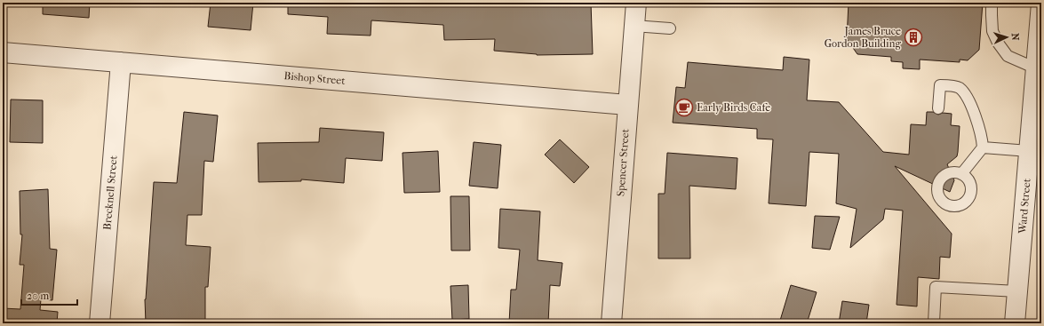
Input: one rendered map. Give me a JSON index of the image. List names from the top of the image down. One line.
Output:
{"streets":{"street":["Bishop Street","Spencer Street","Brecknell Street","Ward Street"]},"crossings":[["Bishop Street","Spencer Street"],["Bishop Street","Brecknell Street"]],"places":{"building":["James Bruce Gordon Building"],"cafe":["Early Birds Cafe"]},"scale_bar":"20 m","north":"right"}
